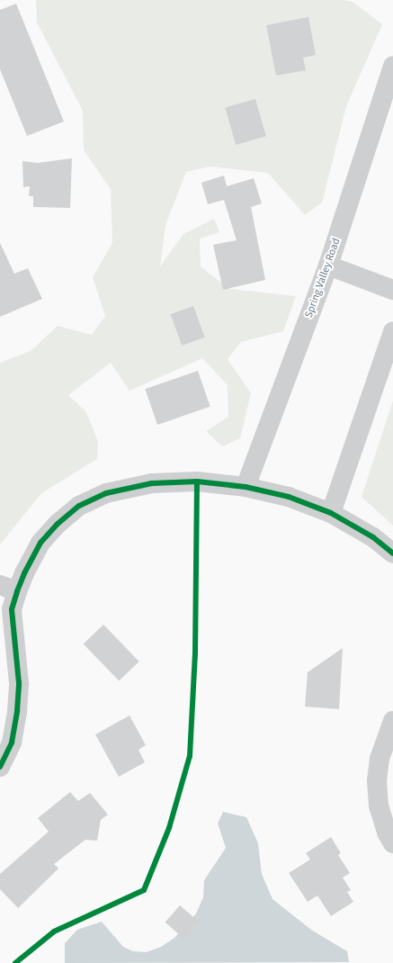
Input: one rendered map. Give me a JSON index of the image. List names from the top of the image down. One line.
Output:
{"streets":{"street":["Spring Valley Road"]}}
